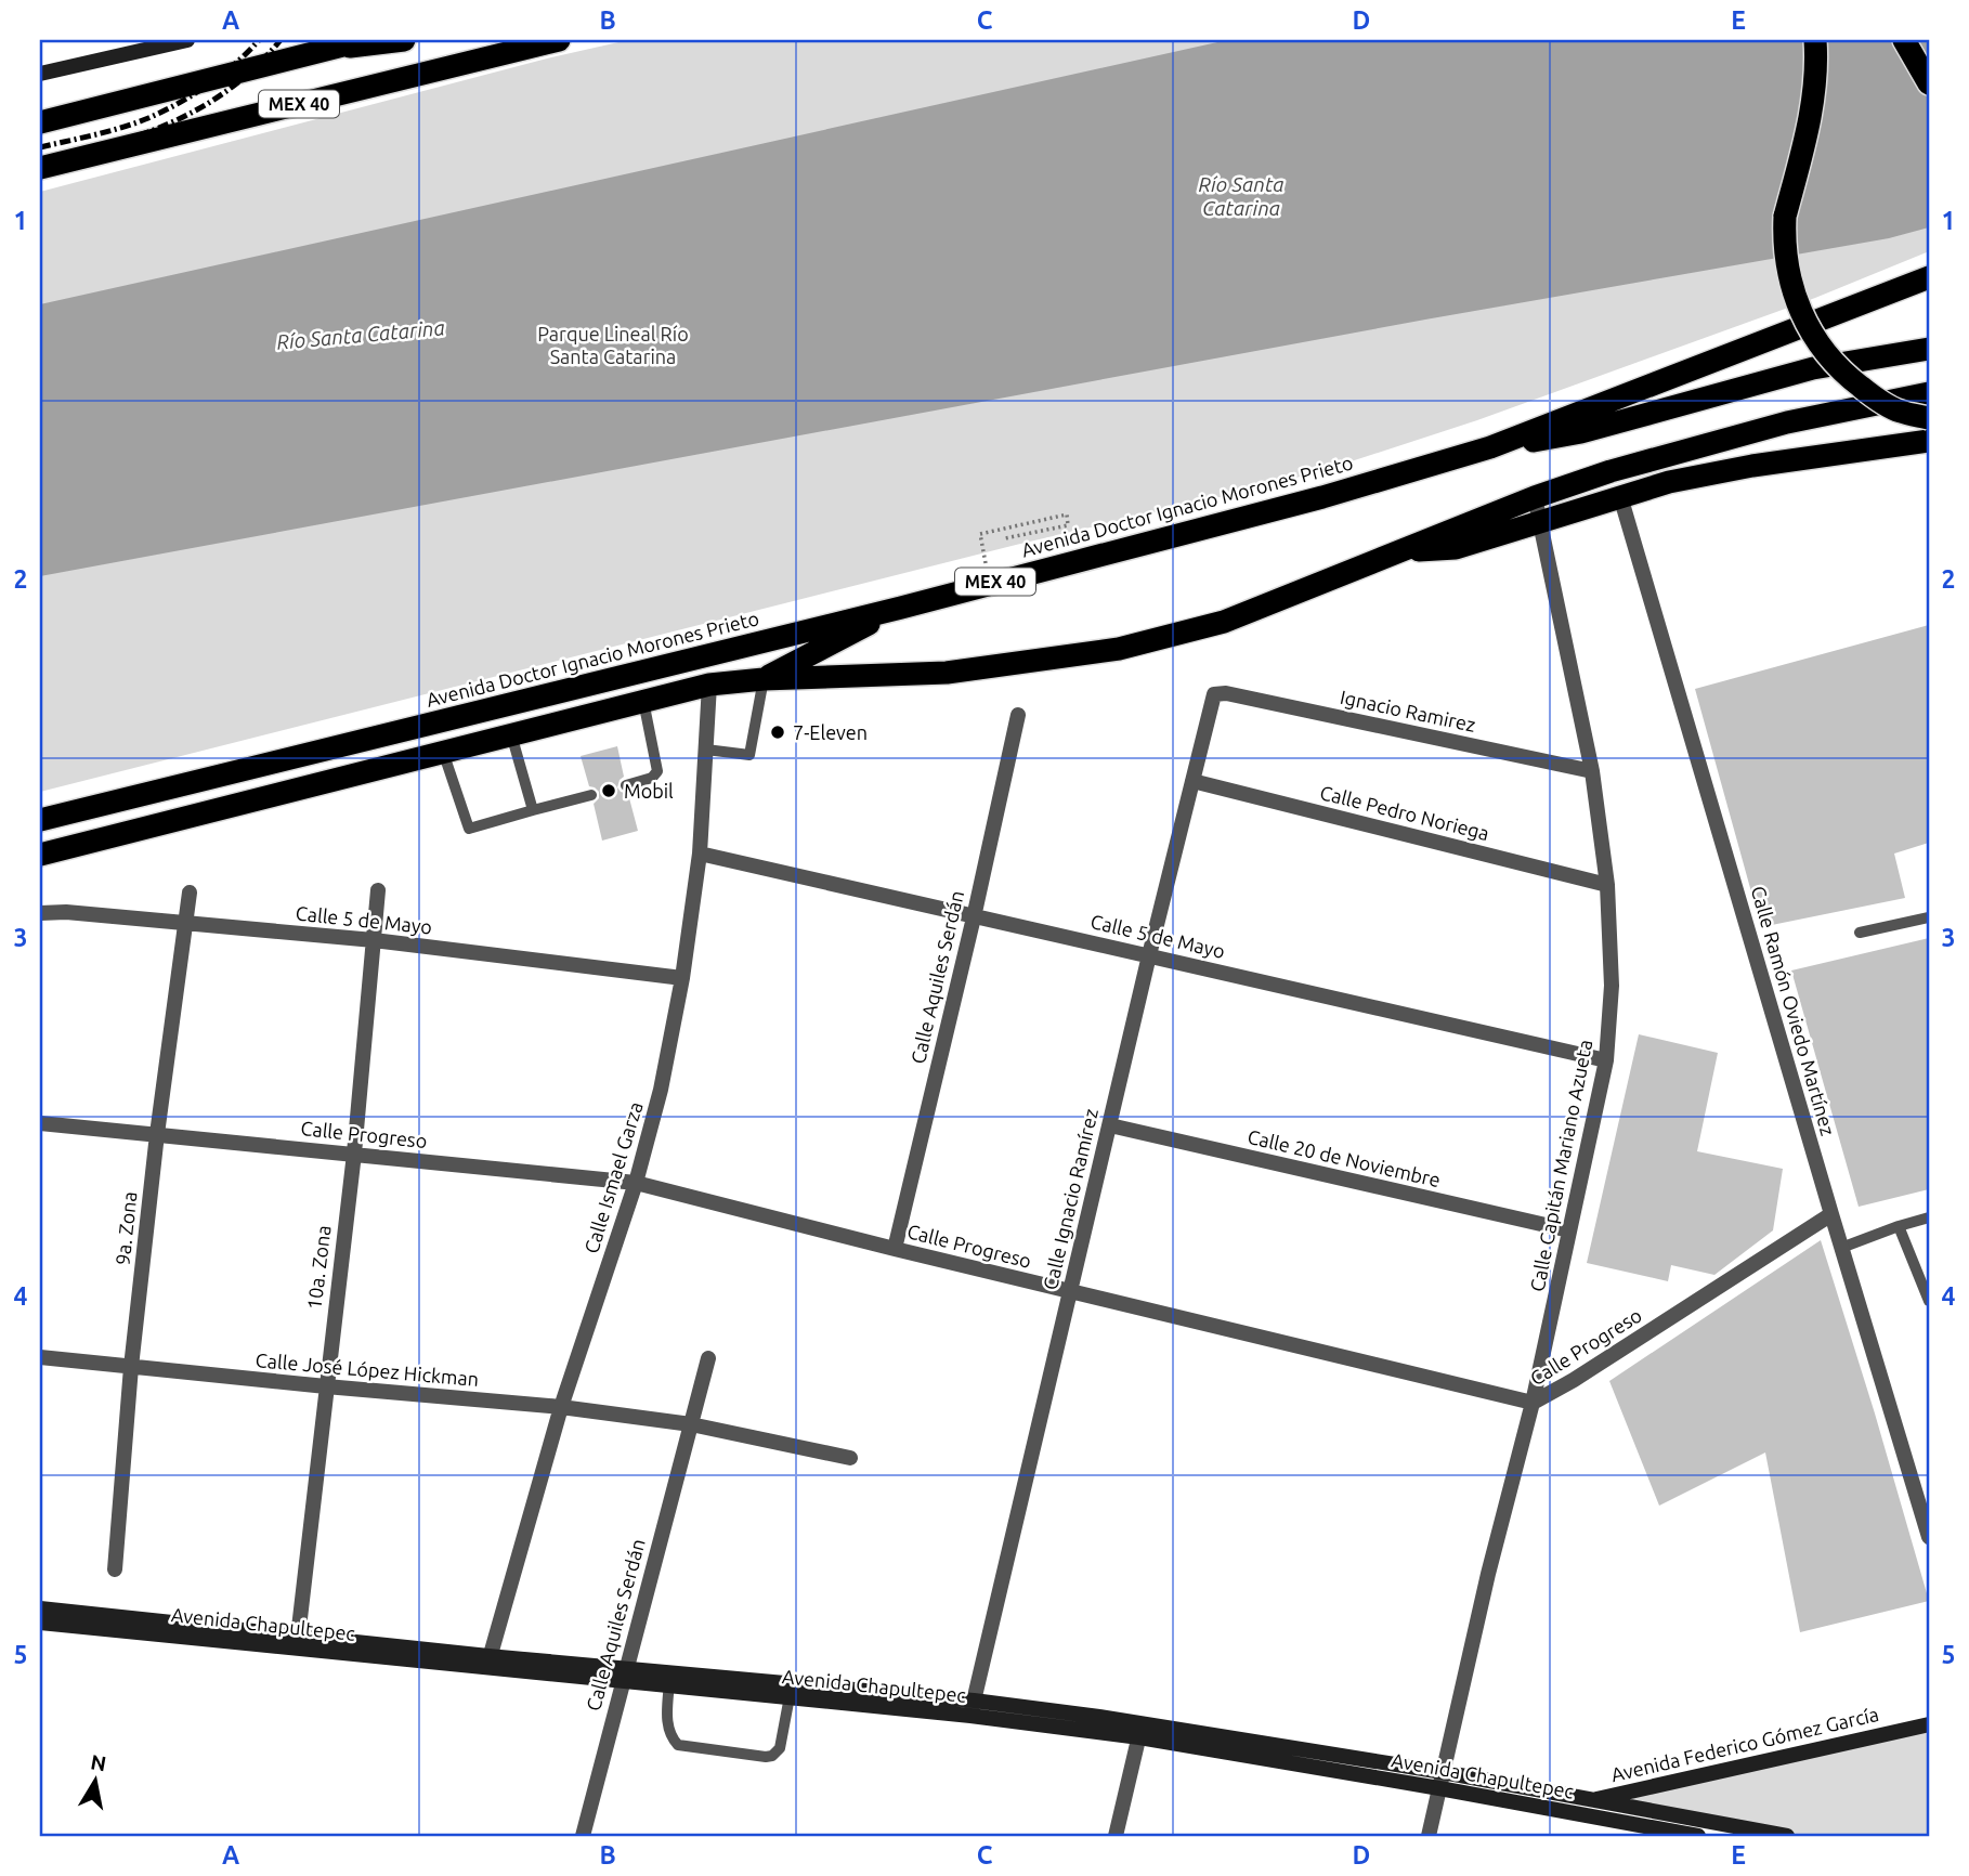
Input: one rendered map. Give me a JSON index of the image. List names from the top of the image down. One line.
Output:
{"streets":{"highway":["MEX 40","Avenida Doctor Ignacio Morones Prieto"],"main road":["Avenida Chapultepec","Avenida Federico Gómez García"],"street":["Ignacio Ramirez","Calle Pedro Noriega","Calle 5 de Mayo","Calle Aquiles Serdán","Calle Ramón Oviedo Martínez","Calle Progreso","Calle 20 de Noviembre","Calle Capitán Mariano Azueta","Calle Ismael Garza","Calle Ignacio Ramírez","9a. Zona","10a. Zona","Calle José López Hickman"]},"crossings":[["Ignacio Ramirez","Calle Capitán Mariano Azueta"],["Ignacio Ramirez","Calle Ignacio Ramírez"],["Calle Pedro Noriega","Calle Capitán Mariano Azueta"],["Calle Pedro Noriega","Calle Ignacio Ramírez"],["Calle 5 de Mayo","Calle Aquiles Serdán"],["Calle 5 de Mayo","Calle Capitán Mariano Azueta"],["Calle 5 de Mayo","Calle Ismael Garza"],["Calle 5 de Mayo","Calle Ignacio Ramírez"],["Calle 5 de Mayo","9a. Zona"],["Calle 5 de Mayo","10a. Zona"],["Calle Aquiles Serdán","Calle Progreso"],["Calle Aquiles Serdán","Calle José López Hickman"],["Calle Aquiles Serdán","Avenida Chapultepec"],["Calle Ramón Oviedo Martínez","Calle Progreso"],["Calle Progreso","Calle Capitán Mariano Azueta"],["Calle Progreso","Calle Ismael Garza"],["Calle Progreso","Calle Ignacio Ramírez"],["Calle Progreso","9a. Zona"],["Calle Progreso","10a. Zona"],["Calle 20 de Noviembre","Calle Capitán Mariano Azueta"],["Calle 20 de Noviembre","Calle Ignacio Ramírez"],["Calle Capitán Mariano Azueta","Avenida Chapultepec"],["Calle Ismael Garza","Calle José López Hickman"],["Calle Ismael Garza","Avenida Chapultepec"],["Calle Ignacio Ramírez","Avenida Chapultepec"],["9a. Zona","Calle José López Hickman"],["10a. Zona","Calle José López Hickman"],["10a. Zona","Avenida Chapultepec"],["Avenida Chapultepec","Avenida Federico Gómez García"]],"water":["Río Santa Catarina"],"parks":["Parque Lineal Río Santa Catarina"],"places":["7-Eleven","Mobil"],"north":"top","grid":{"columns":["A","B","C","D","E"],"rows":["1","2","3","4","5"]}}
